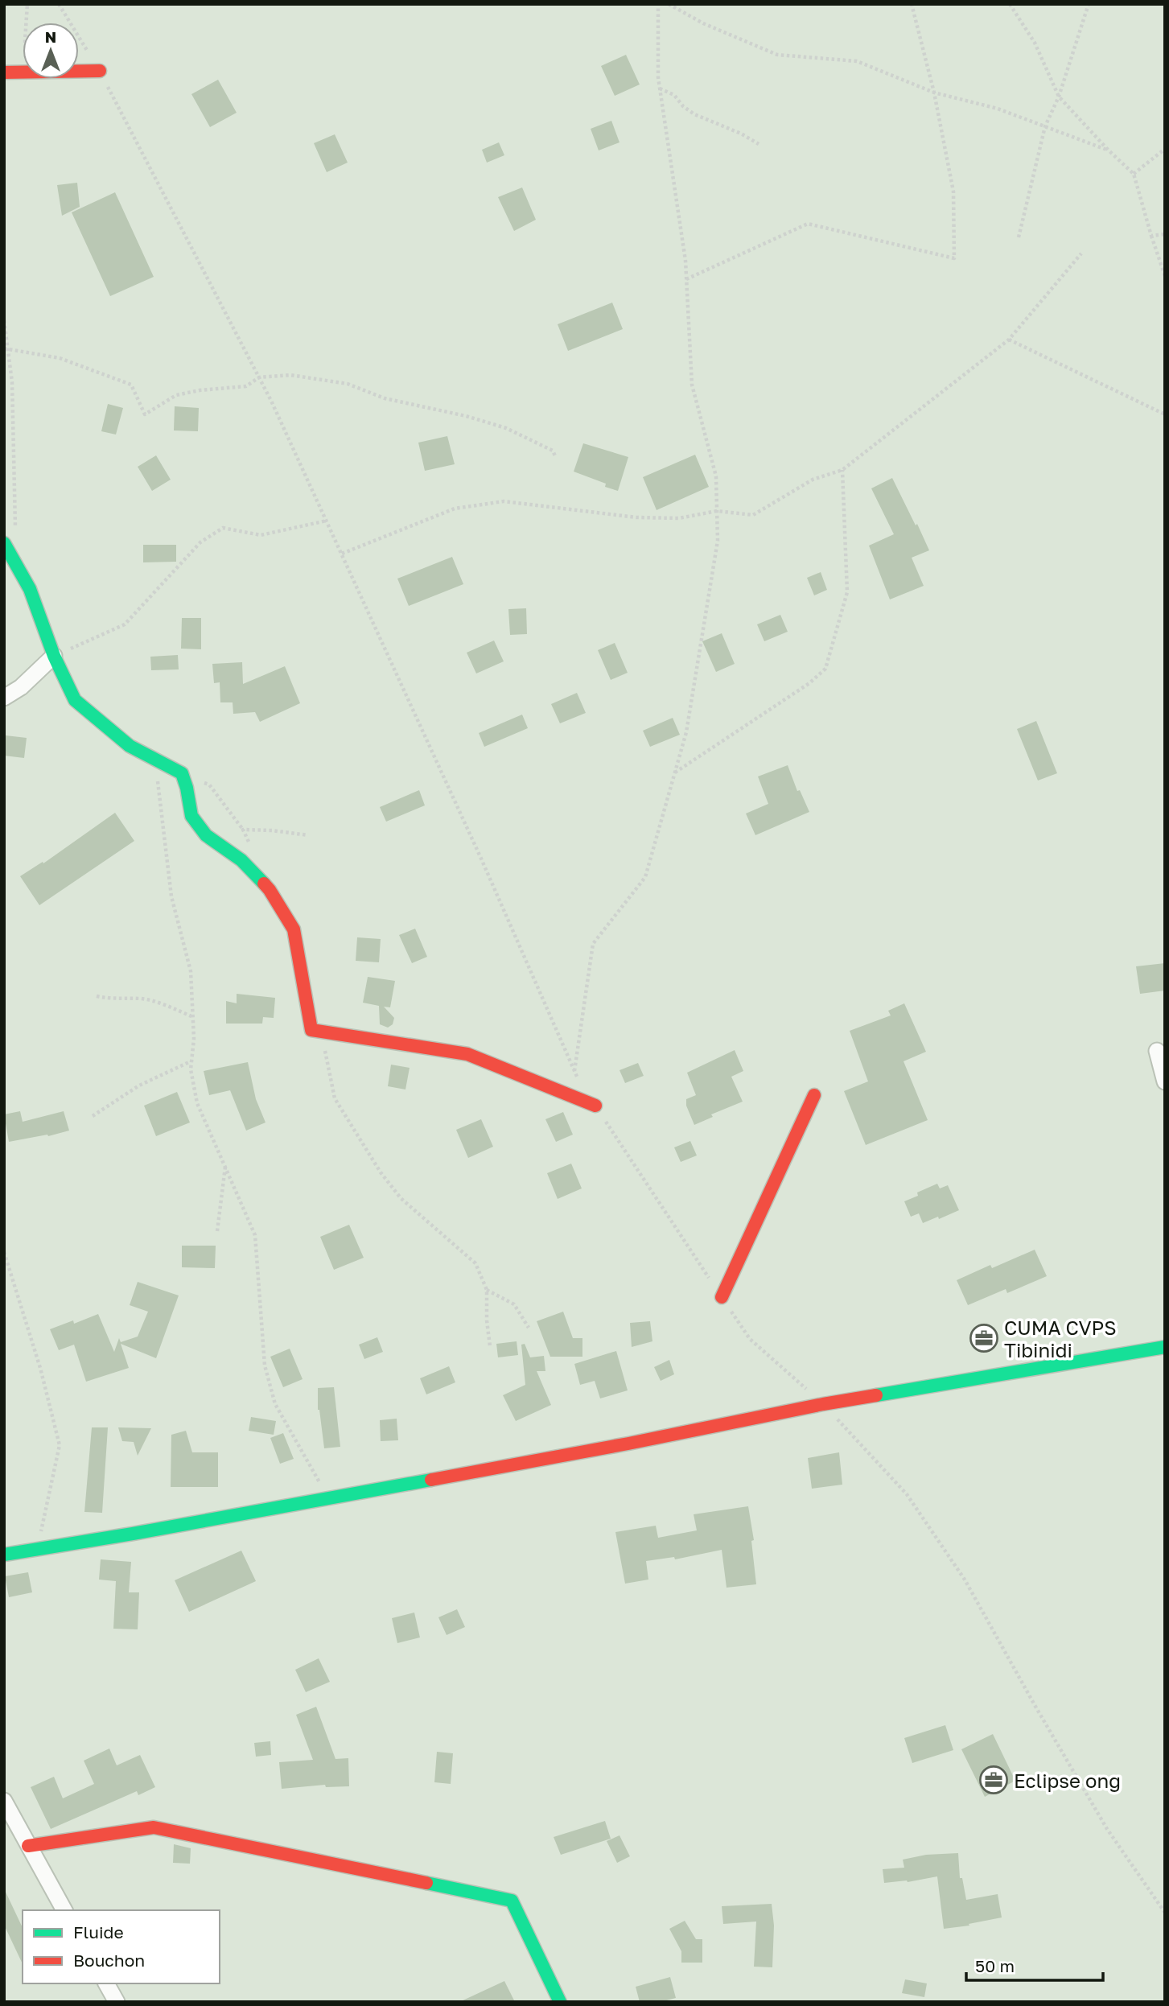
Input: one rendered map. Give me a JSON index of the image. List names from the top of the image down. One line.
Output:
{"places":{"office":["CUMA CVPS Tibinidi","Eclipse ong"]},"legend":["Fluide","Bouchon"],"scale_bar":"50 m","north":"top"}
